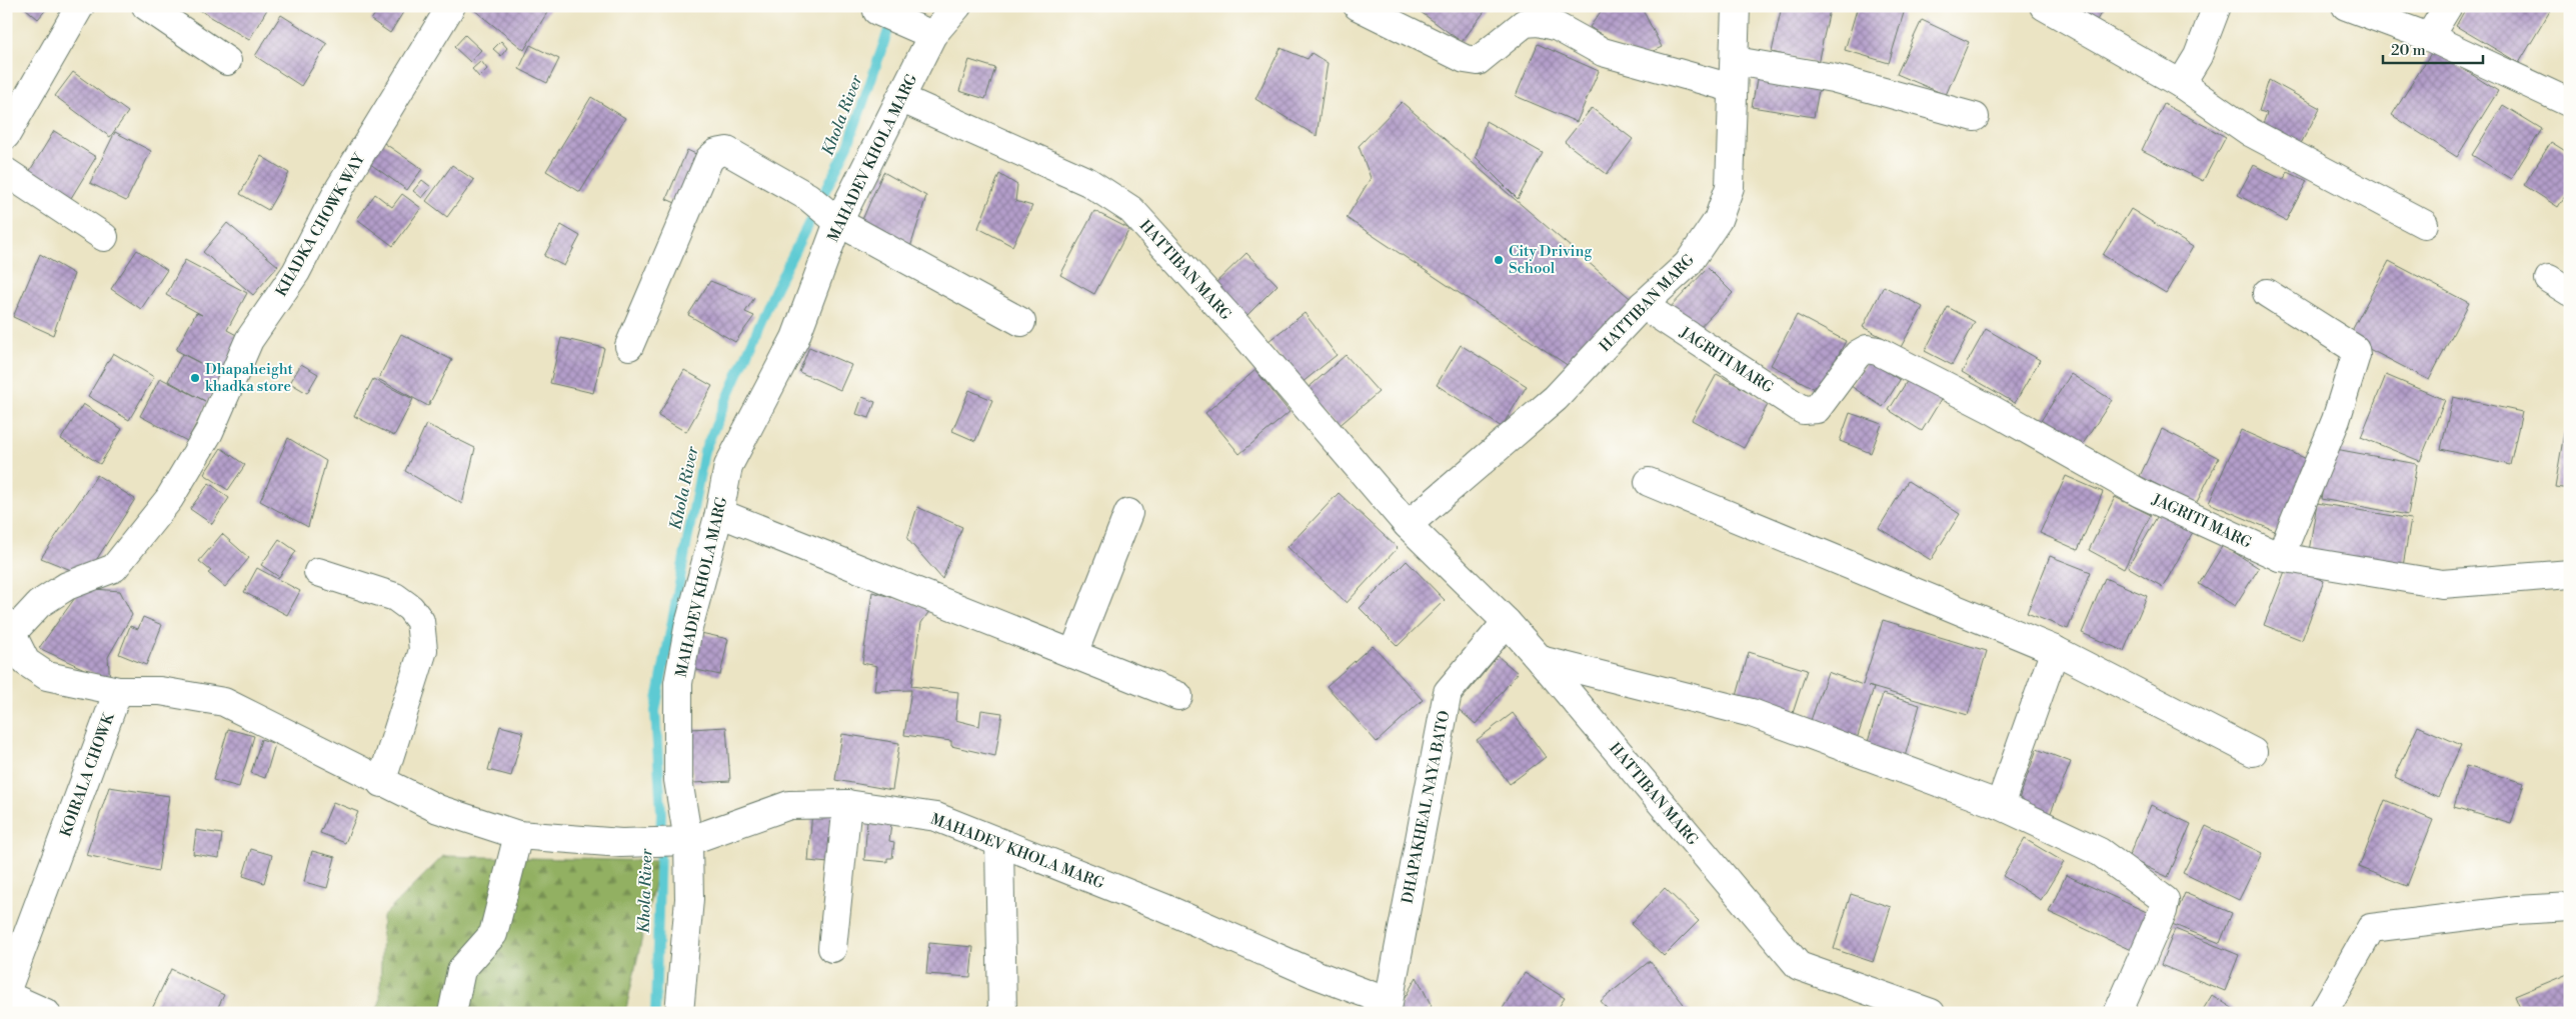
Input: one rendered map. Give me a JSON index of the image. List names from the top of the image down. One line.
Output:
{"streets":{"street":["MAHADEV KHOLA MARG","KHADKA CHOWK WAY","HATTIBAN MARG","JAGRITI MARG","KOIRALA CHOWK","DHAPAKHEAL NAYA BATO"]},"crossings":[["MAHADEV KHOLA MARG","HATTIBAN MARG"],["MAHADEV KHOLA MARG","DHAPAKHEAL NAYA BATO"],["HATTIBAN MARG","JAGRITI MARG"],["HATTIBAN MARG","DHAPAKHEAL NAYA BATO"]],"water":["Khola River"],"places":["City Driving School","Dhapaheight khadka store"],"scale_bar":"20 m"}
